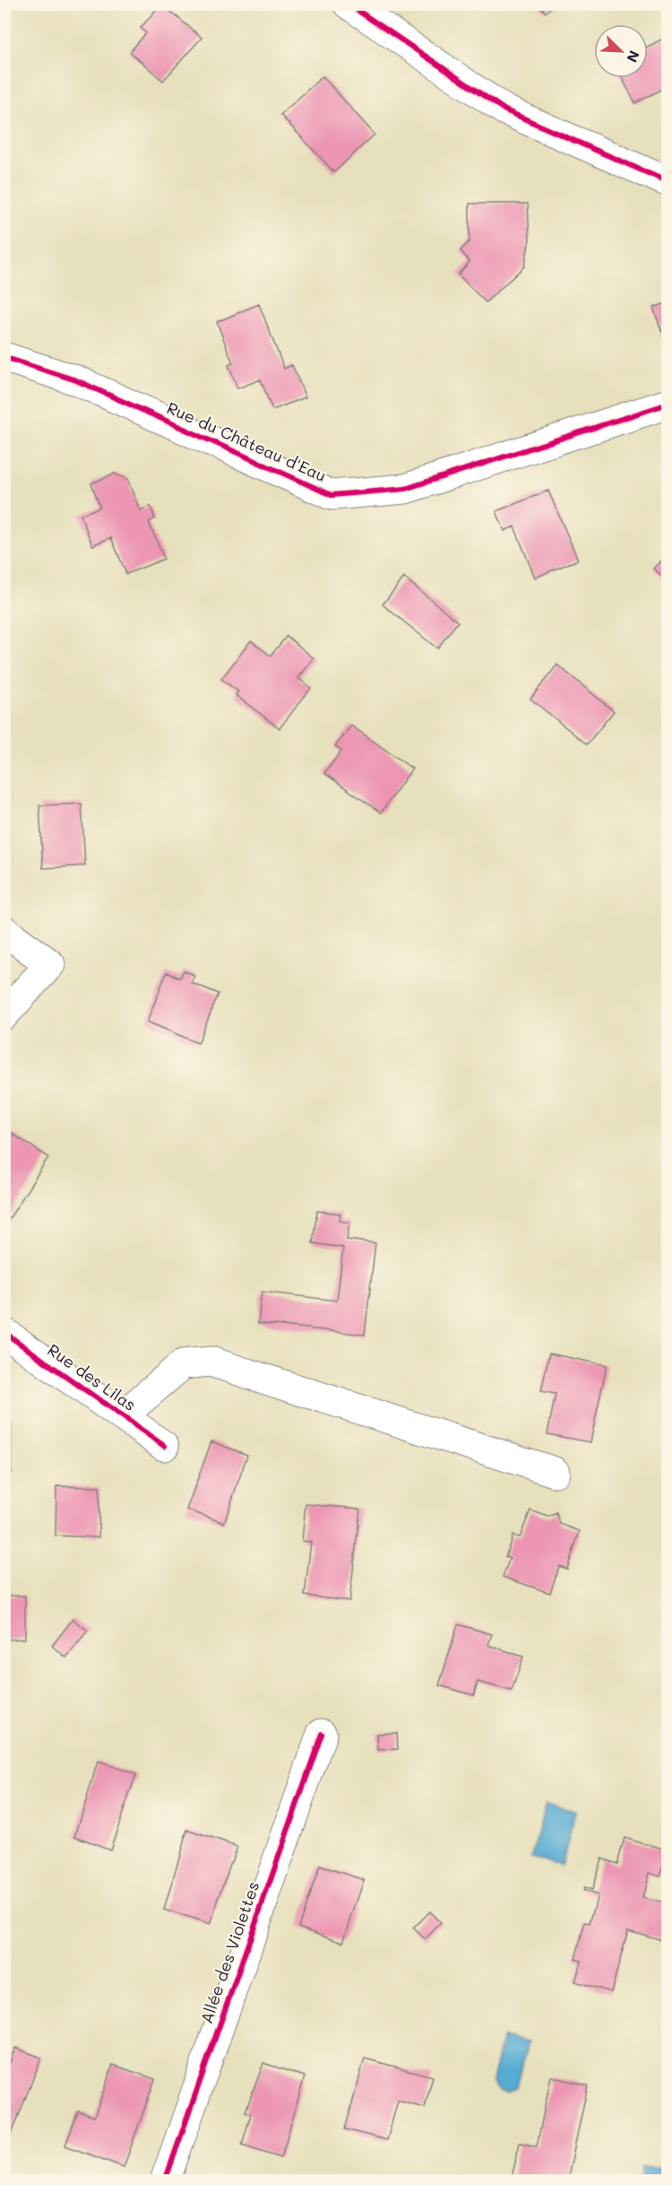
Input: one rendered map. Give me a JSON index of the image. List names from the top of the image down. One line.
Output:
{"streets":{"street":["Rue du Château d'Eau","Rue des Lilas","Allée des Violettes"]},"north":"bottom right"}
